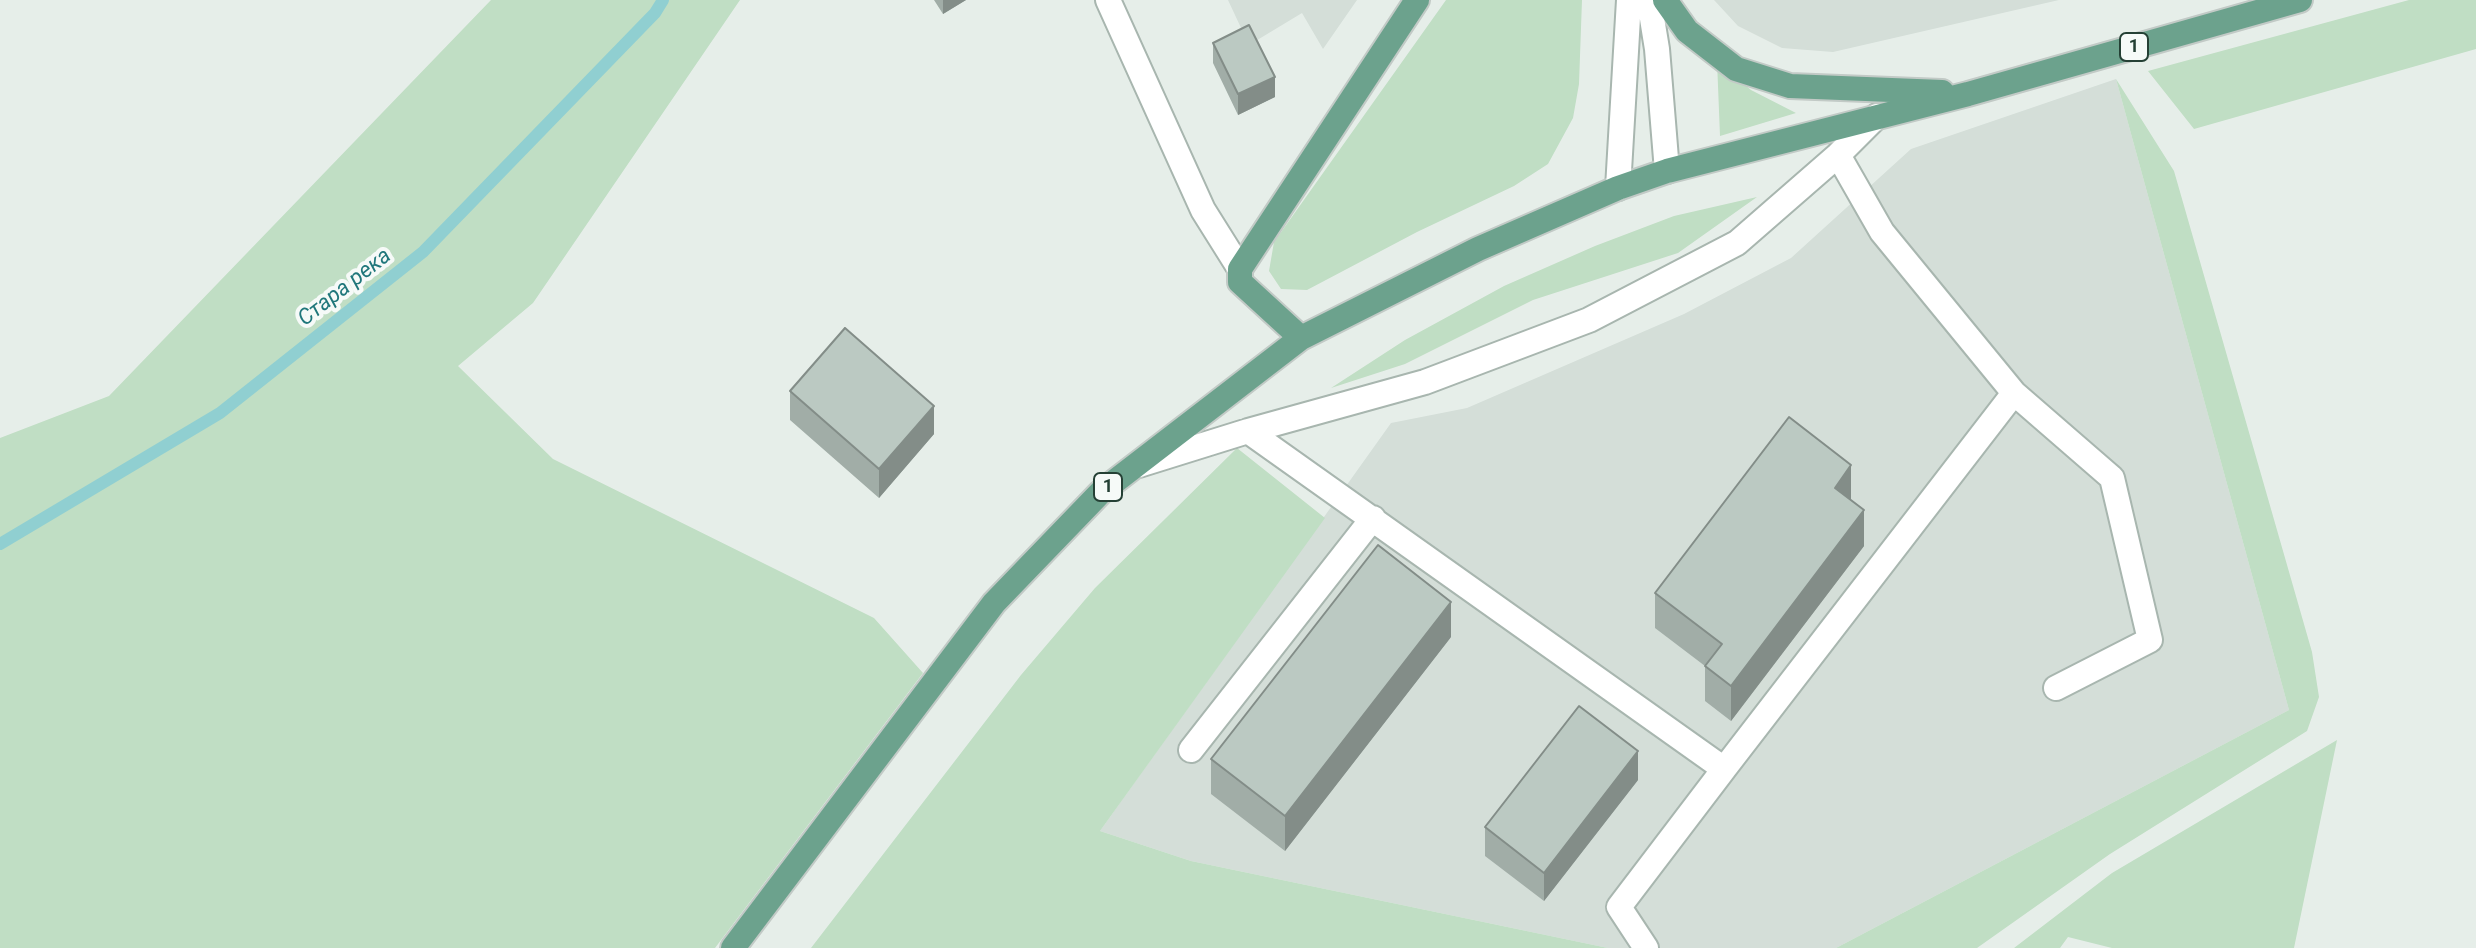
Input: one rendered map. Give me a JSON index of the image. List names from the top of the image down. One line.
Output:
{"streets":{"main road":["1"]},"water":["Стара река"]}
